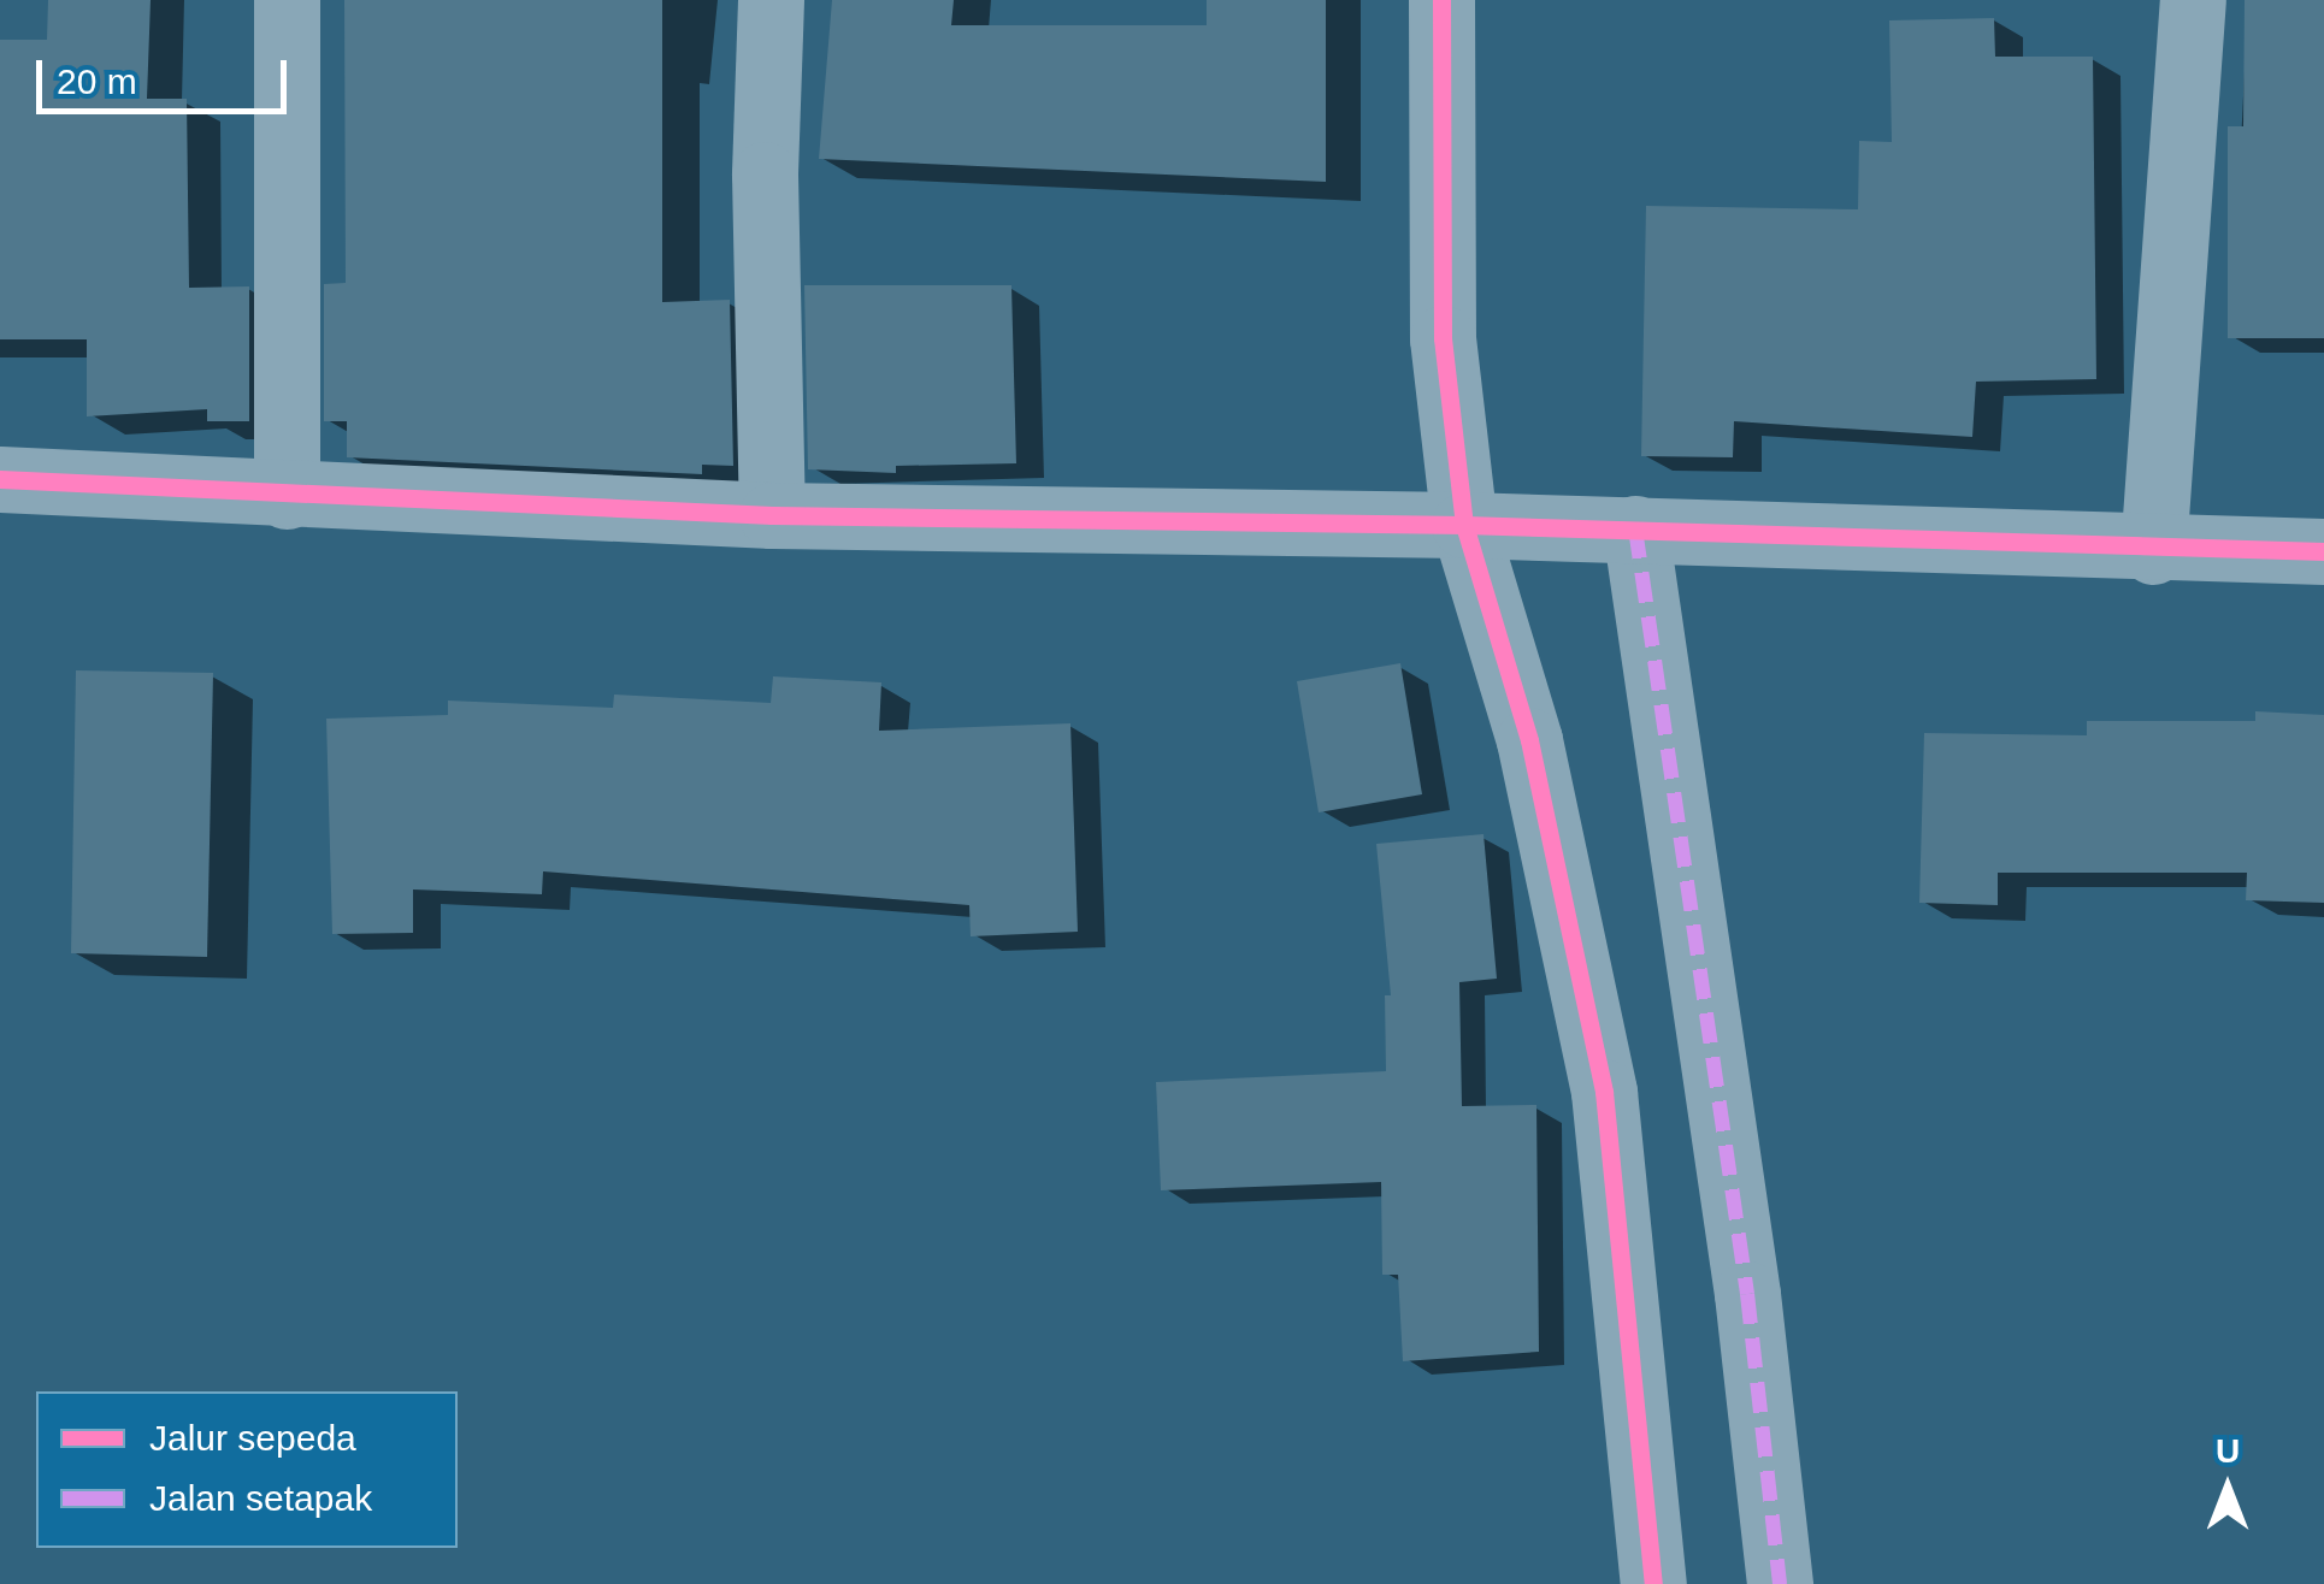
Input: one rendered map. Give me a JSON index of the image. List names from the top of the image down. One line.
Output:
{"legend":["Jalur sepeda","Jalan setapak"],"scale_bar":"20 m","north":"top"}
